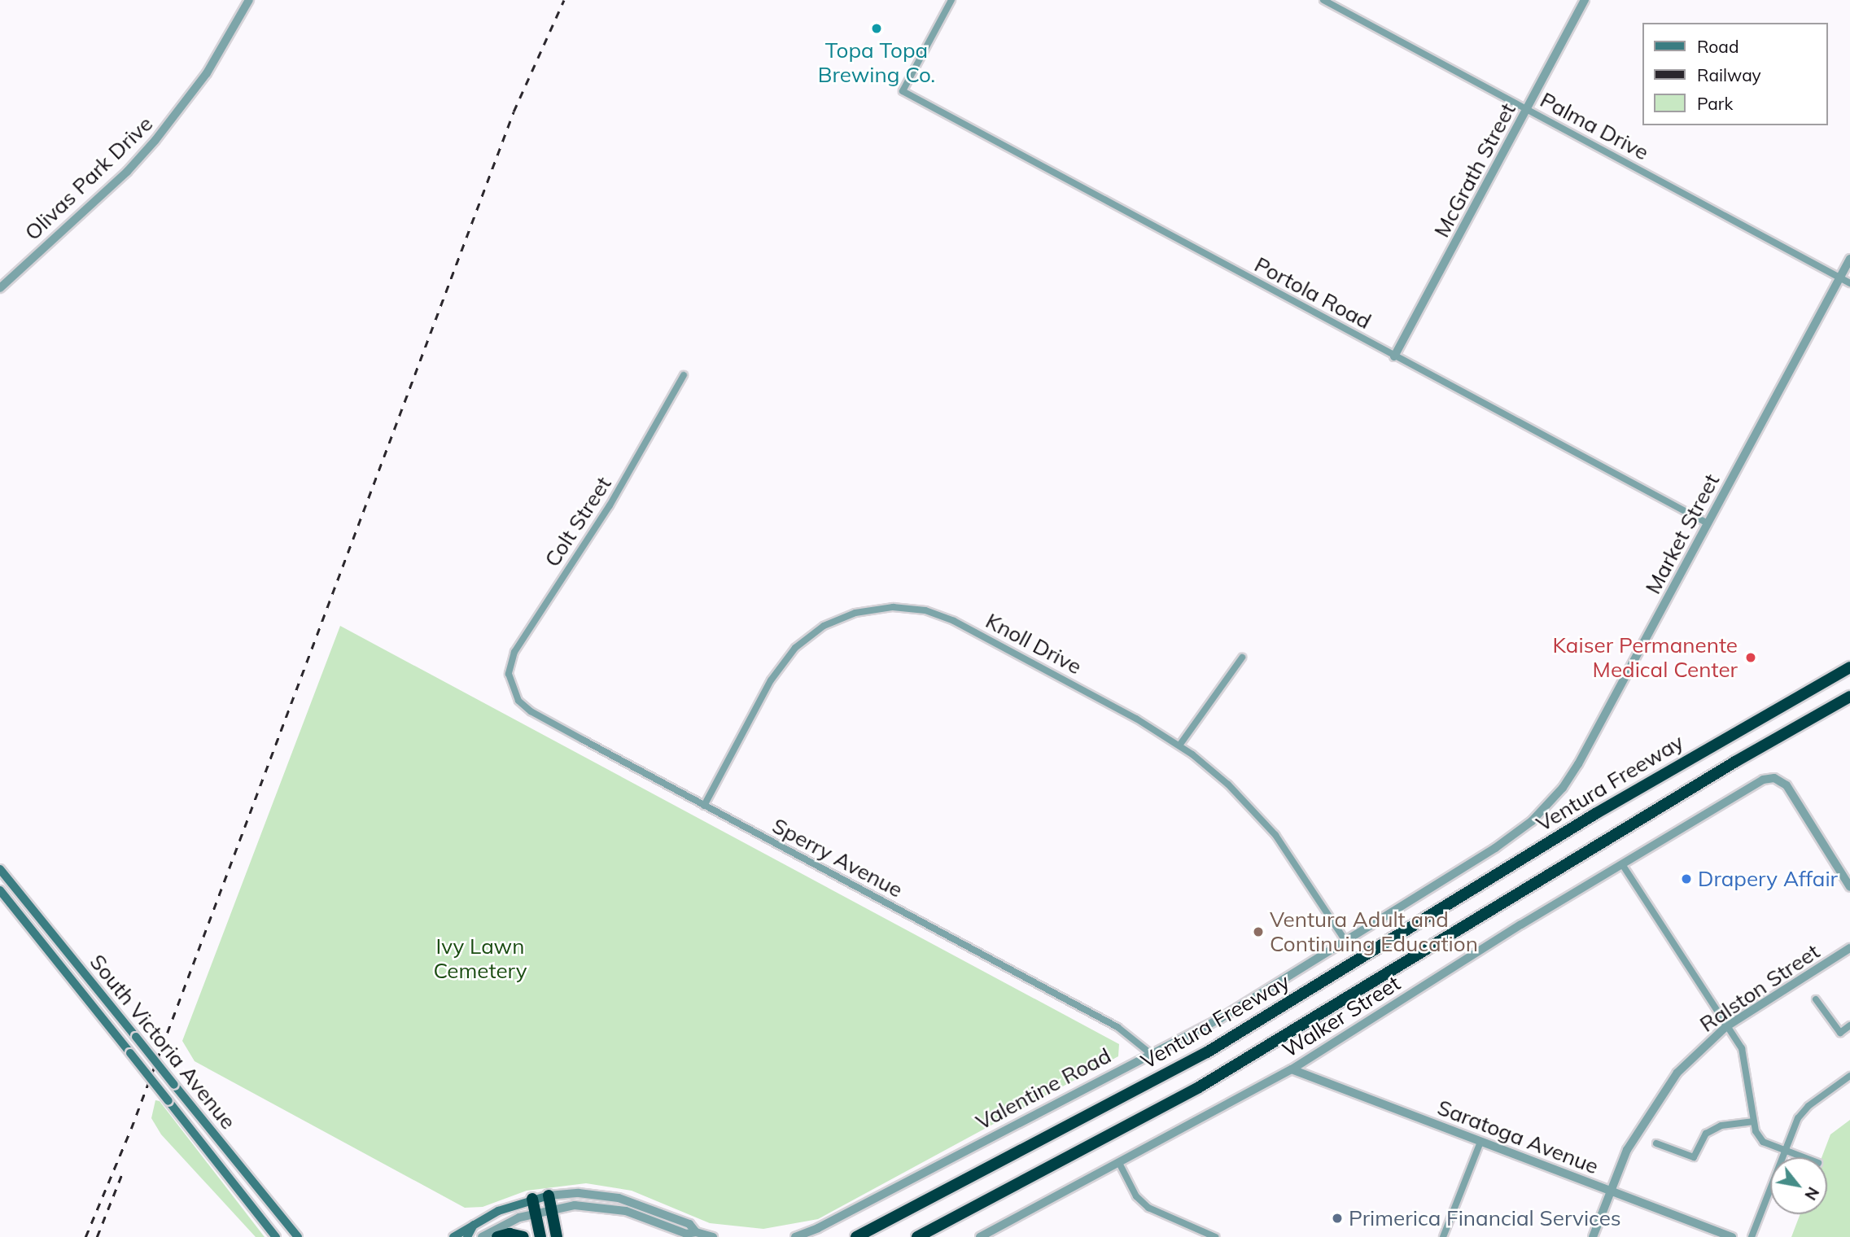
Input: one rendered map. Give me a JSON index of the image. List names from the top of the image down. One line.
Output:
{"streets":{"highway":["Ventura Freeway"],"main road":["South Victoria Avenue"],"street":["Palma Drive","McGrath Street","Olivas Park Drive","Portola Road","Colt Street","Market Street","Knoll Drive","Sperry Avenue","Ralston Street","Walker Street","Valentine Road","Saratoga Avenue"]},"crossings":[["Palma Drive","McGrath Street"],["Palma Drive","Market Street"],["McGrath Street","Portola Road"],["Portola Road","Market Street"],["Colt Street","Sperry Avenue"],["Market Street","Valentine Road"],["Knoll Drive","Sperry Avenue"],["Knoll Drive","Valentine Road"],["Sperry Avenue","Valentine Road"],["Ralston Street","Saratoga Avenue"],["Walker Street","Saratoga Avenue"]],"parks":["Ivy Lawn Cemetery"],"places":["Topa Topa Brewing Co.","Kaiser Permanente Medical Center","Drapery Affair","Ventura Adult and Continuing Education","Primerica Financial Services"],"legend":["Road","Railway","Park"],"north":"bottom right"}
